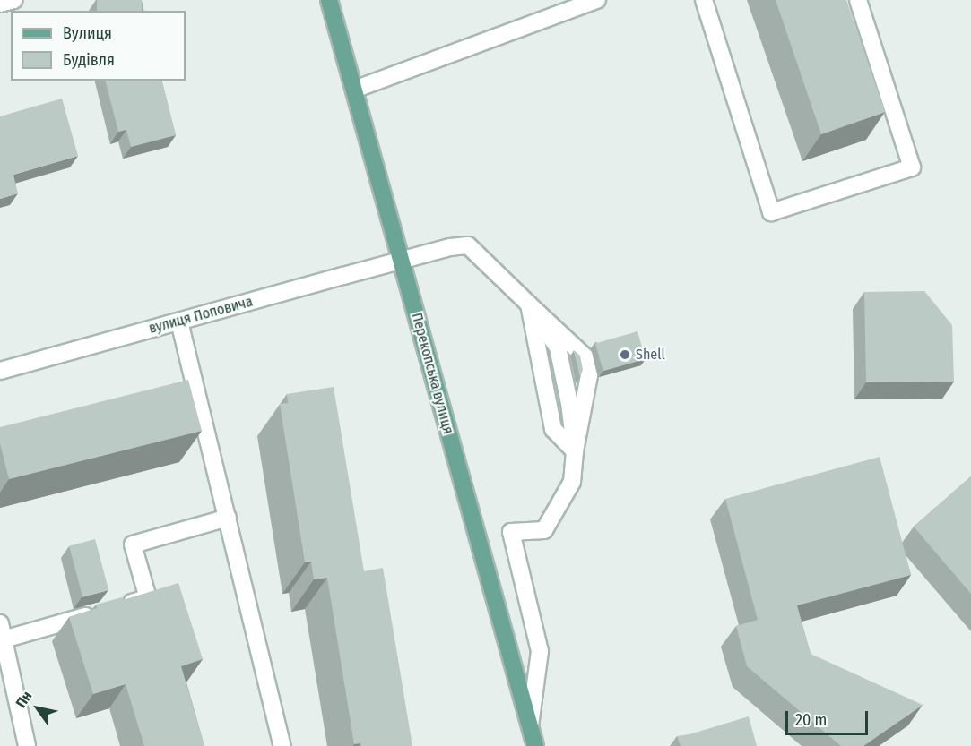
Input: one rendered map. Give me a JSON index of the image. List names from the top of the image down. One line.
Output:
{"streets":{"main road":["Перекопська вулиця"],"street":["вулиця Поповича"]},"crossings":[["вулиця Поповича","Перекопська вулиця"]],"places":["Shell"],"legend":["Вулиця","Будівля"],"scale_bar":"20 m","north":"top left"}
